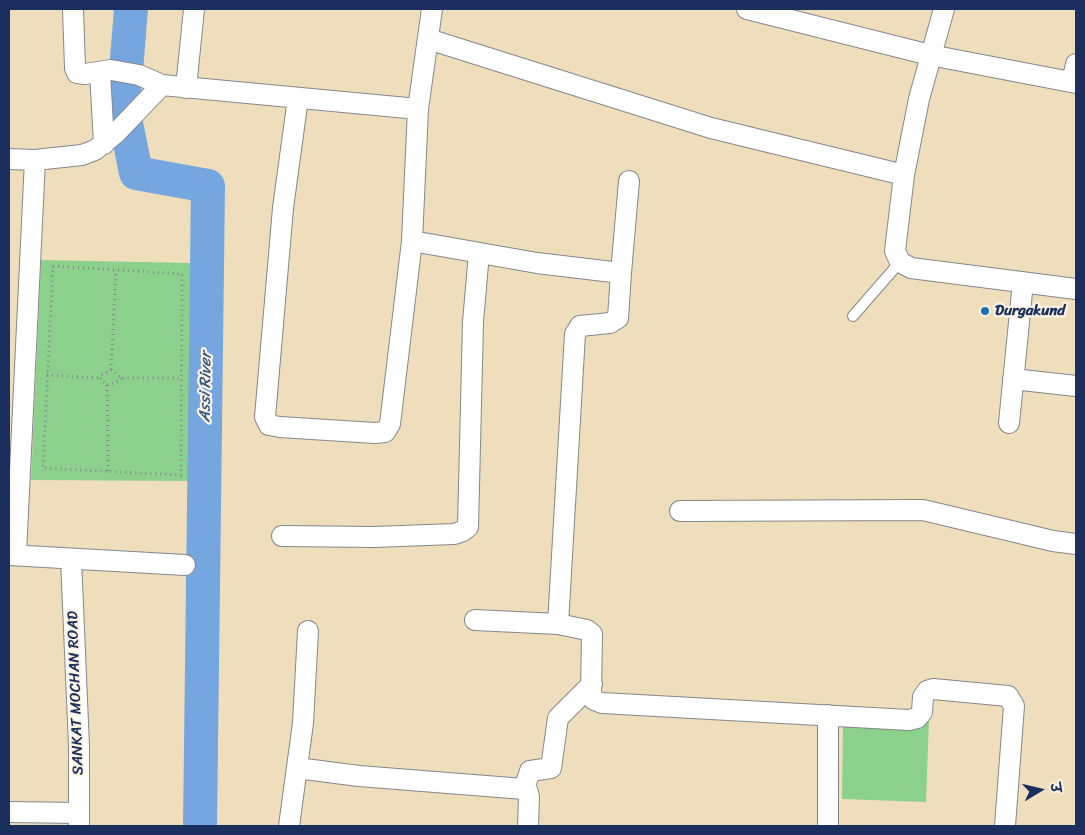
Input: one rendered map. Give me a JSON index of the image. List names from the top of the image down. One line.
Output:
{"streets":{"street":["SANKAT MOCHAN ROAD"]},"water":["Assi River"],"places":["Durgakund"],"north":"right"}
